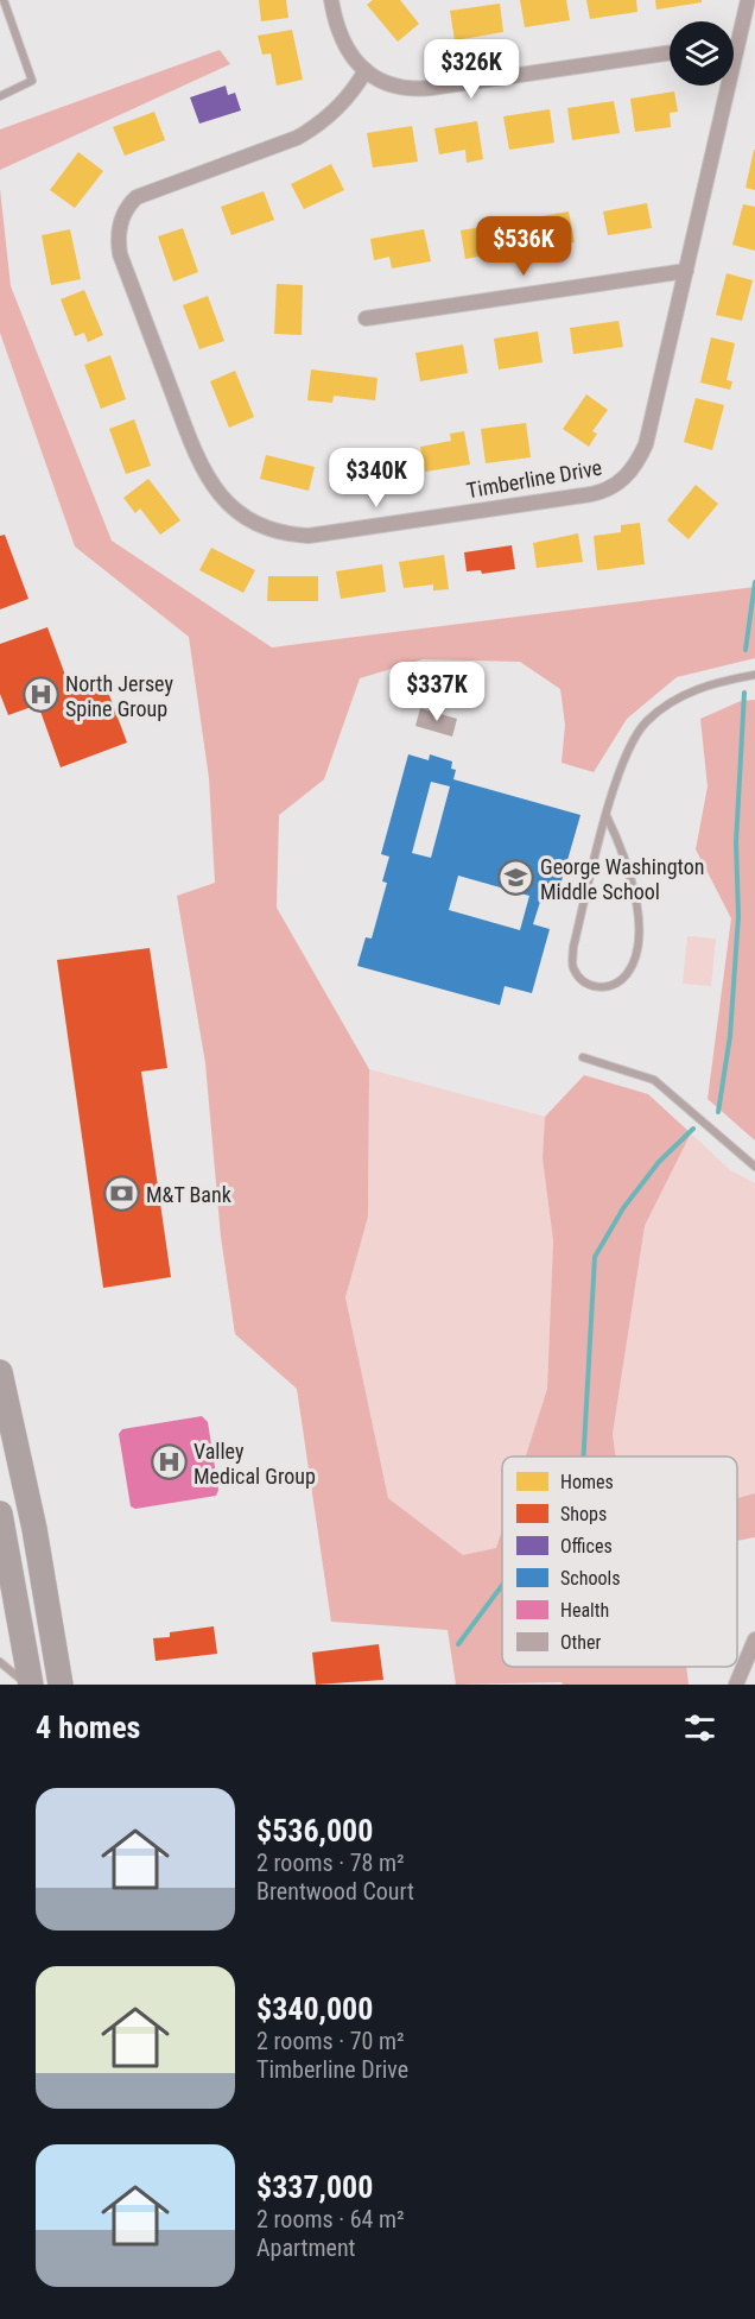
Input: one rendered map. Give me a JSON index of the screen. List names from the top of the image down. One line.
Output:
{"streets":{"street":["Timberline Drive"]},"places":{"hospital":["North Jersey Spine Group","Valley Medical Group"],"school or university":["George Washington Middle School"],"bank":["M&T Bank"]},"legend":["Homes","Shops","Offices","Schools","Health","Other"],"page":{"price":["$326K","$536K","$340K","$337K"],"heading":"4 homes","list":[{"name":"$536,000","note":"2 rooms · 78 m² · Brentwood Court"},{"name":"$340,000","note":"2 rooms · 70 m² · Timberline Drive"},{"name":"$337,000","note":"2 rooms · 64 m² · Apartment"}]}}
